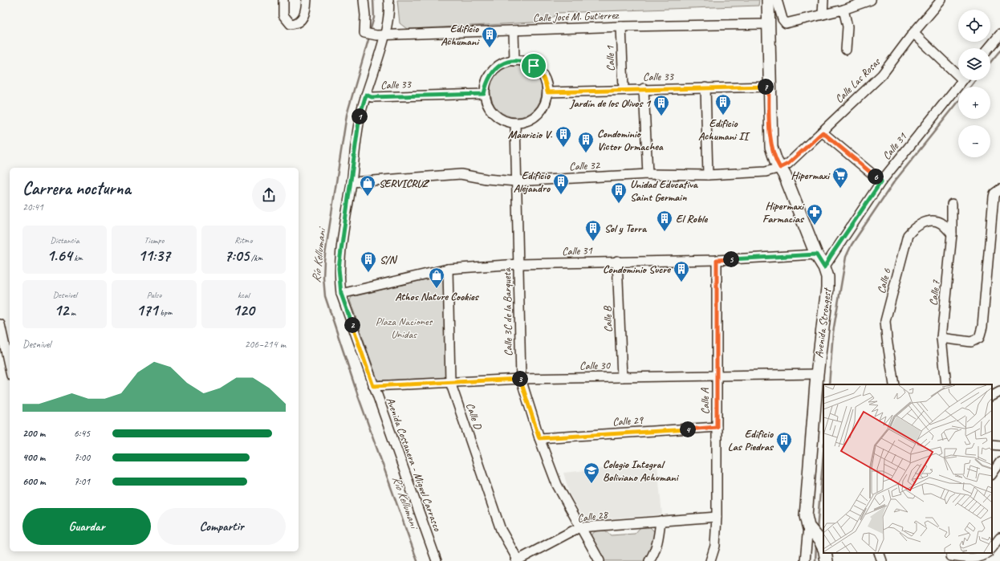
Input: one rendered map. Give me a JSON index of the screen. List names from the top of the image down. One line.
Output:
{"streets":{"main road":["Avenida Strongest"],"street":["Calle José M. Gutierrez","Calle 1","Calle 33","Calle Las Rosas","Calle 31","Calle 32","Calle 6","Calle 7","Calle 3C de la Barqueta","Calle B","Calle 30","Calle A","Calle D","Calle 29","Avenida Costanera - Miguel Carrasco","Calle 28"]},"crossings":[["Calle José M. Gutierrez","Calle 1"],["Calle José M. Gutierrez","Avenida Strongest"],["Calle José M. Gutierrez","Avenida Costanera - Miguel Carrasco"],["Calle 1","Calle 33"],["Calle 33","Calle 3C de la Barqueta"],["Calle 33","Avenida Strongest"],["Calle 33","Avenida Costanera - Miguel Carrasco"],["Calle Las Rosas","Calle 32"],["Calle Las Rosas","Avenida Strongest"],["Calle 31","Calle 3C de la Barqueta"],["Calle 31","Calle B"],["Calle 31","Avenida Strongest"],["Calle 31","Calle A"],["Calle 31","Calle D"],["Calle 31","Avenida Costanera - Miguel Carrasco"],["Calle 32","Calle 3C de la Barqueta"],["Calle 32","Avenida Strongest"],["Calle 32","Avenida Costanera - Miguel Carrasco"],["Calle 6","Calle 7"],["Calle 3C de la Barqueta","Calle 30"],["Calle 3C de la Barqueta","Calle 29"],["Calle 3C de la Barqueta","Calle 28"],["Calle B","Calle 30"],["Avenida Strongest","Calle 30"],["Calle 30","Calle A"],["Calle 30","Calle D"],["Calle 30","Avenida Costanera - Miguel Carrasco"],["Calle A","Calle 29"],["Calle A","Calle 28"],["Calle D","Calle 28"]],"water":["Río Kellumani"],"parks":["Plaza Naciones Unidas"],"places":{"building":["Edificio Achumani","Edificio Achumani II","Jardín de los Olivos 1","Mauricio V.","Condominio Victor Ormachea","Edificio Alejandro","Unidad Educativa Saint Germain","El Roble","Sol y Terra","S/N","Condominio Sucre","Edificio Las Piedras"],"supermarket":["Hipermaxi"],"shop":["SERVICRUZ","Athos Nature Cookies"],"pharmacy":["Hipermaxi Farmacias"],"school or university":["Colegio Integral Boliviano Achumani"]},"page":{"map_buttons":["+","−"],"pins":["7","1","6","5","2","3","4"],"heading":["Carrera nocturna","20:41"],"stats":[["Distancia","1.64 km"],["Tiempo","11:37"],["Ritmo","7:05 /km"],["Desnivel","12 m"],["Pulso","171 bpm"],["kcal","120"]],"chart":["Desnivel","206–214 m"],"list":[{"name":"200 m","note":"6:45"},{"name":"400 m","note":"7:00"},{"name":"600 m","note":"7:01"}],"buttons":["Guardar","Compartir"]}}
